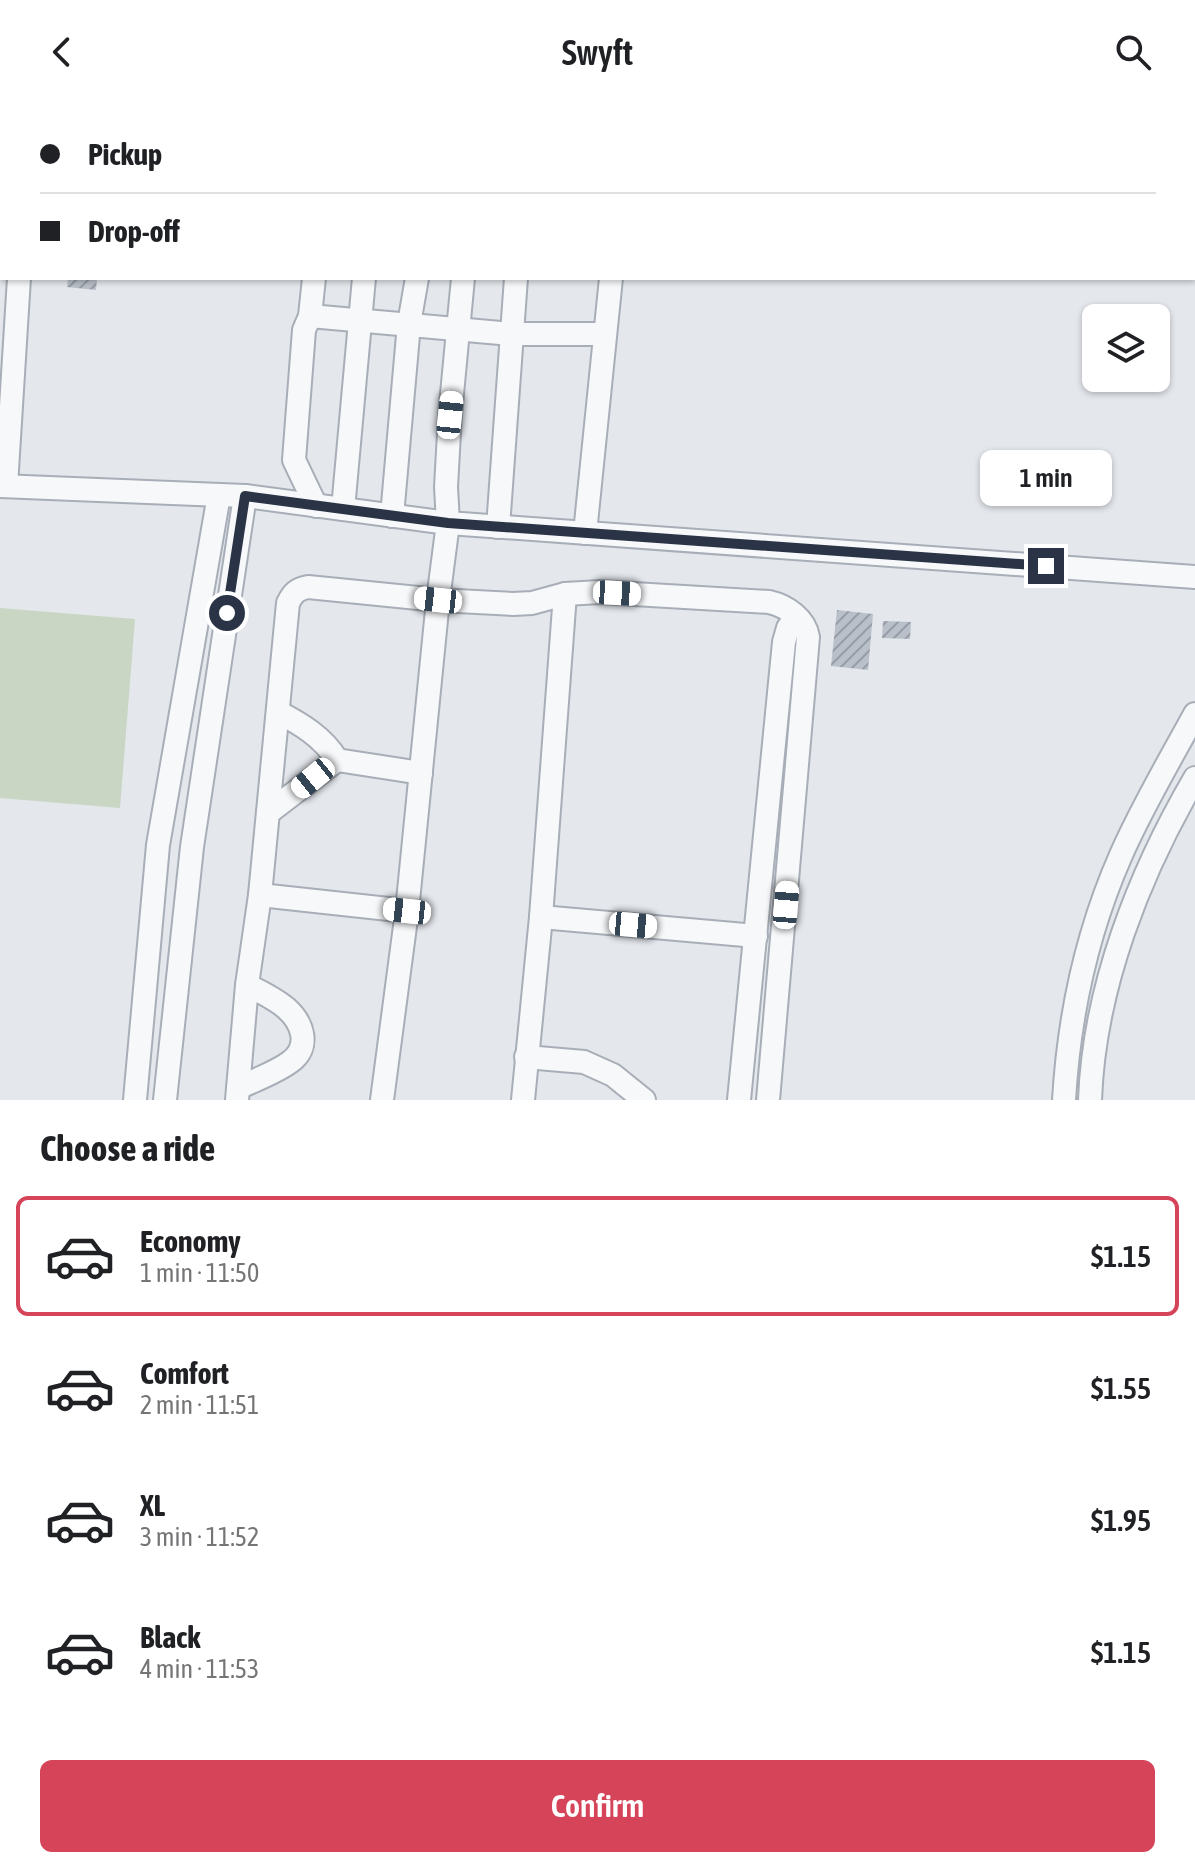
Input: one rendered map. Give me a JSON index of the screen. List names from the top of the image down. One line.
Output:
{"page":{"header":"Swyft","banner":["Pickup","Drop-off"],"bubble":"1 min","heading":"Choose a ride","list":[{"name":"Economy","note":"1 min · 11:50","value":"$1.15"},{"name":"Comfort","note":"2 min · 11:51","value":"$1.55"},{"name":"XL","note":"3 min · 11:52","value":"$1.95"},{"name":"Black","note":"4 min · 11:53","value":"$1.15"}],"buttons":"Confirm"}}
